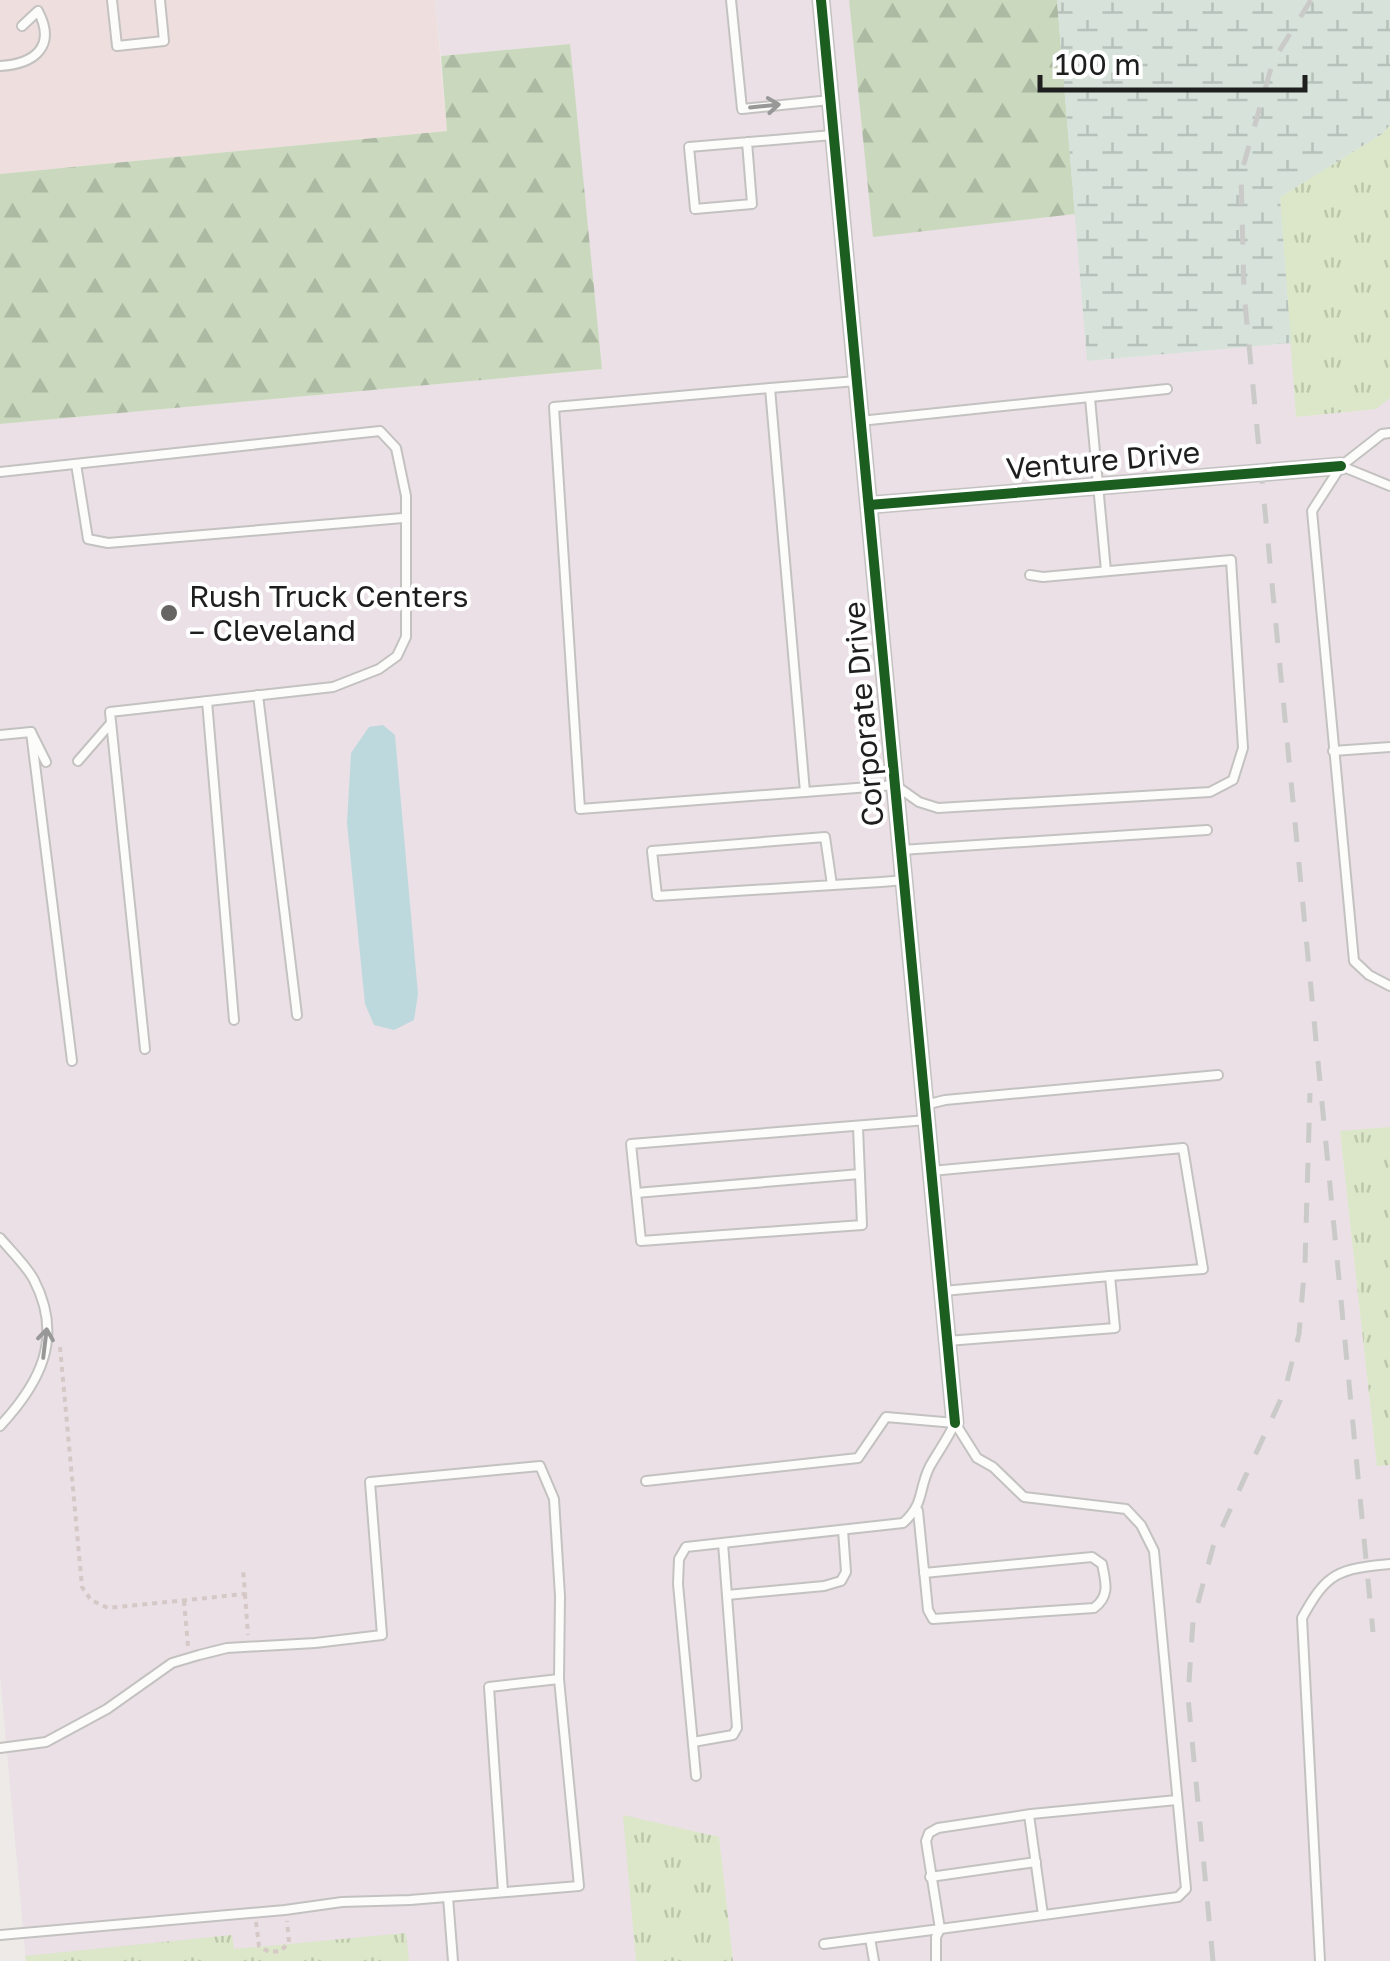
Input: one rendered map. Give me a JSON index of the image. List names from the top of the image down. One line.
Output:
{"streets":{"street":["Venture Drive","Corporate Drive"]},"crossings":[["Venture Drive","Corporate Drive"]],"places":["Rush Truck Centers – Cleveland"],"scale_bar":"100 m"}
